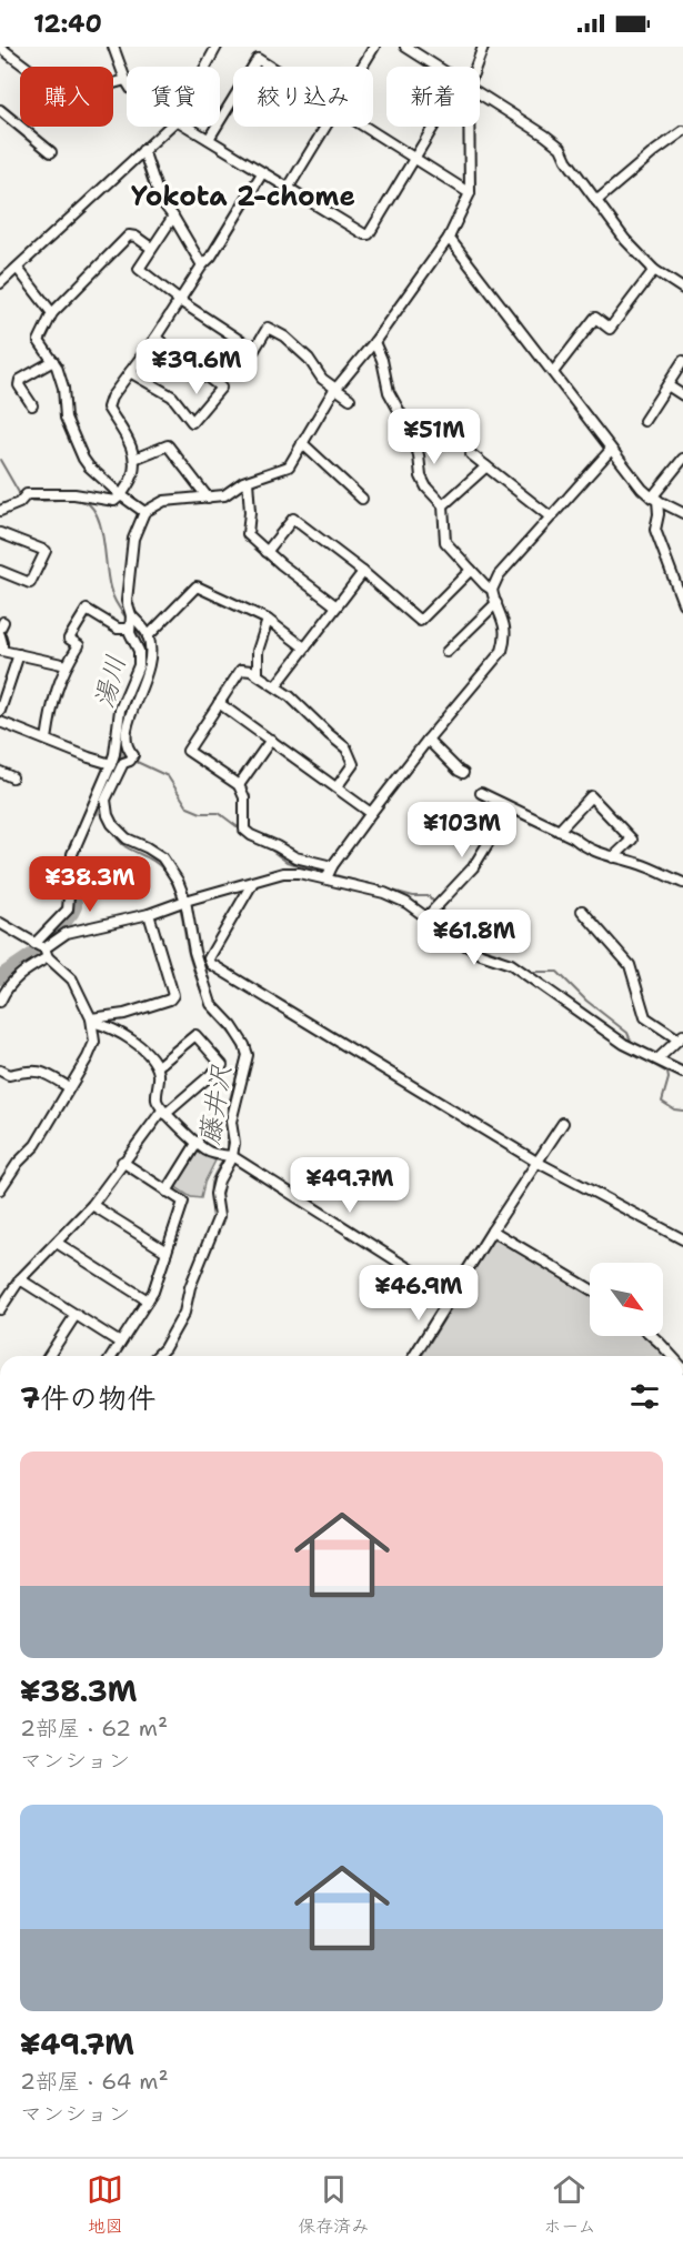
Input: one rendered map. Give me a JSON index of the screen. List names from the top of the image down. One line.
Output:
{"districts":["Yokota 2-chome"],"water":["湯川","藤井沢"],"north":"bottom right","page":{"status":"12:40","chip":["購入","賃貸","絞り込み","新着"],"price":["¥39.6M","¥51M","¥103M","¥38.3M","¥61.8M","¥49.7M","¥46.9M"],"heading":"7件の物件","list":[{"name":"¥38.3M","note":"2部屋 · 62 m² · マンション"},{"name":"¥49.7M","note":"2部屋 · 64 m² · マンション"}],"tabs":["地図","保存済み","ホーム"]}}
